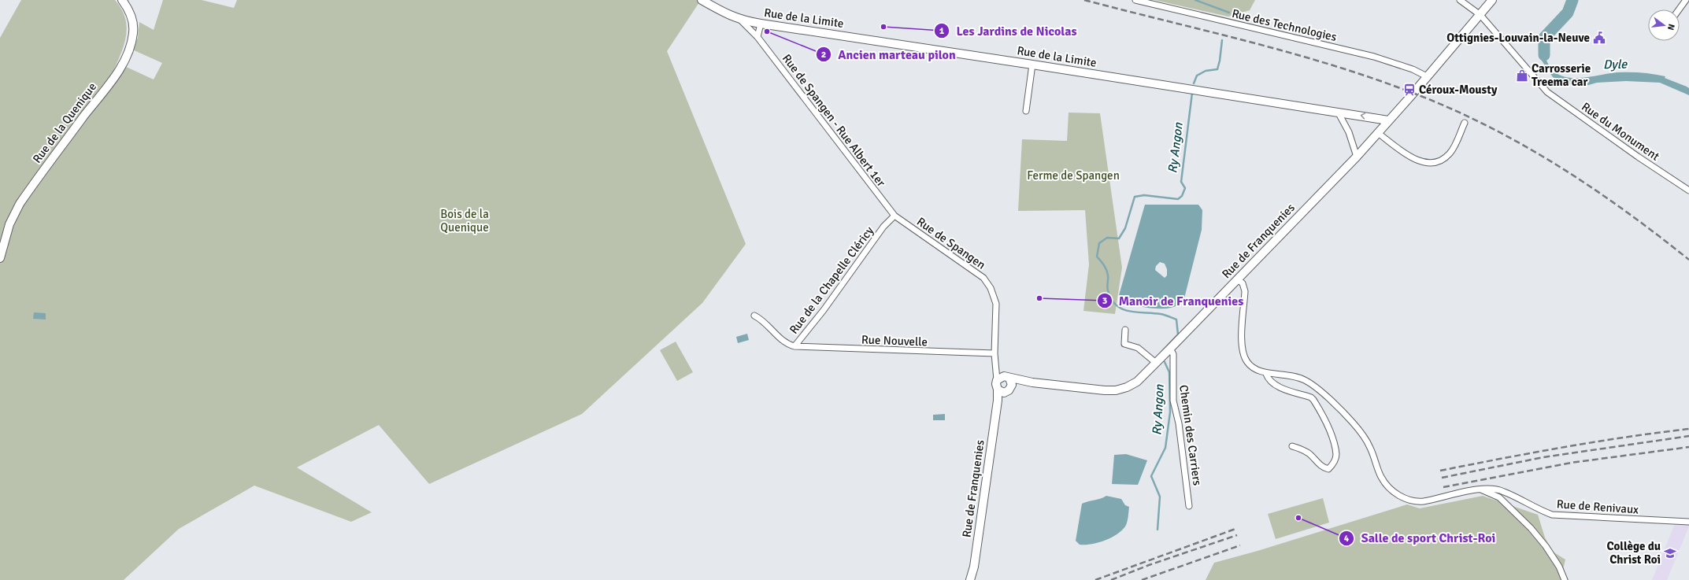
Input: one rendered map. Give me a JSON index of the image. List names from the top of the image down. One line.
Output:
{"streets":{"street":["Rue de la Limite","Rue des Technologies","Rue de Spangen - Rue Albert 1er","Rue de la Quenique","Rue du Monument","Rue de Franquenies","Rue de Spangen","Rue de la Chapelle Cléricy","Rue Nouvelle","Chemin des Carriers","Rue de Renivaux"]},"crossings":[["Rue de la Limite","Rue de Spangen - Rue Albert 1er"],["Rue de la Limite","Rue de Franquenies"],["Rue des Technologies","Rue de Franquenies"],["Rue de Spangen - Rue Albert 1er","Rue de Spangen"],["Rue de Spangen - Rue Albert 1er","Rue de la Chapelle Cléricy"],["Rue du Monument","Rue de Franquenies"],["Rue de Franquenies","Rue de Spangen"],["Rue de Franquenies","Chemin des Carriers"],["Rue de Franquenies","Rue de Renivaux"],["Rue de Spangen","Rue de la Chapelle Cléricy"],["Rue de Spangen","Rue Nouvelle"],["Rue de la Chapelle Cléricy","Rue Nouvelle"]],"water":["Dyle","Ry Angon"],"parks":["Ferme de Spangen","Bois de la Quenique"],"places":{"other":["Les Jardins de Nicolas","Ancien marteau pilon","Manoir de Franquenies","Salle de sport Christ-Roi"],"public building":["Ottignies-Louvain-la-Neuve"],"shop":["Carrosserie Treema car"],"station":["Céroux-Mousty"],"school or university":["Collège du Christ Roi"]},"north":"right"}
